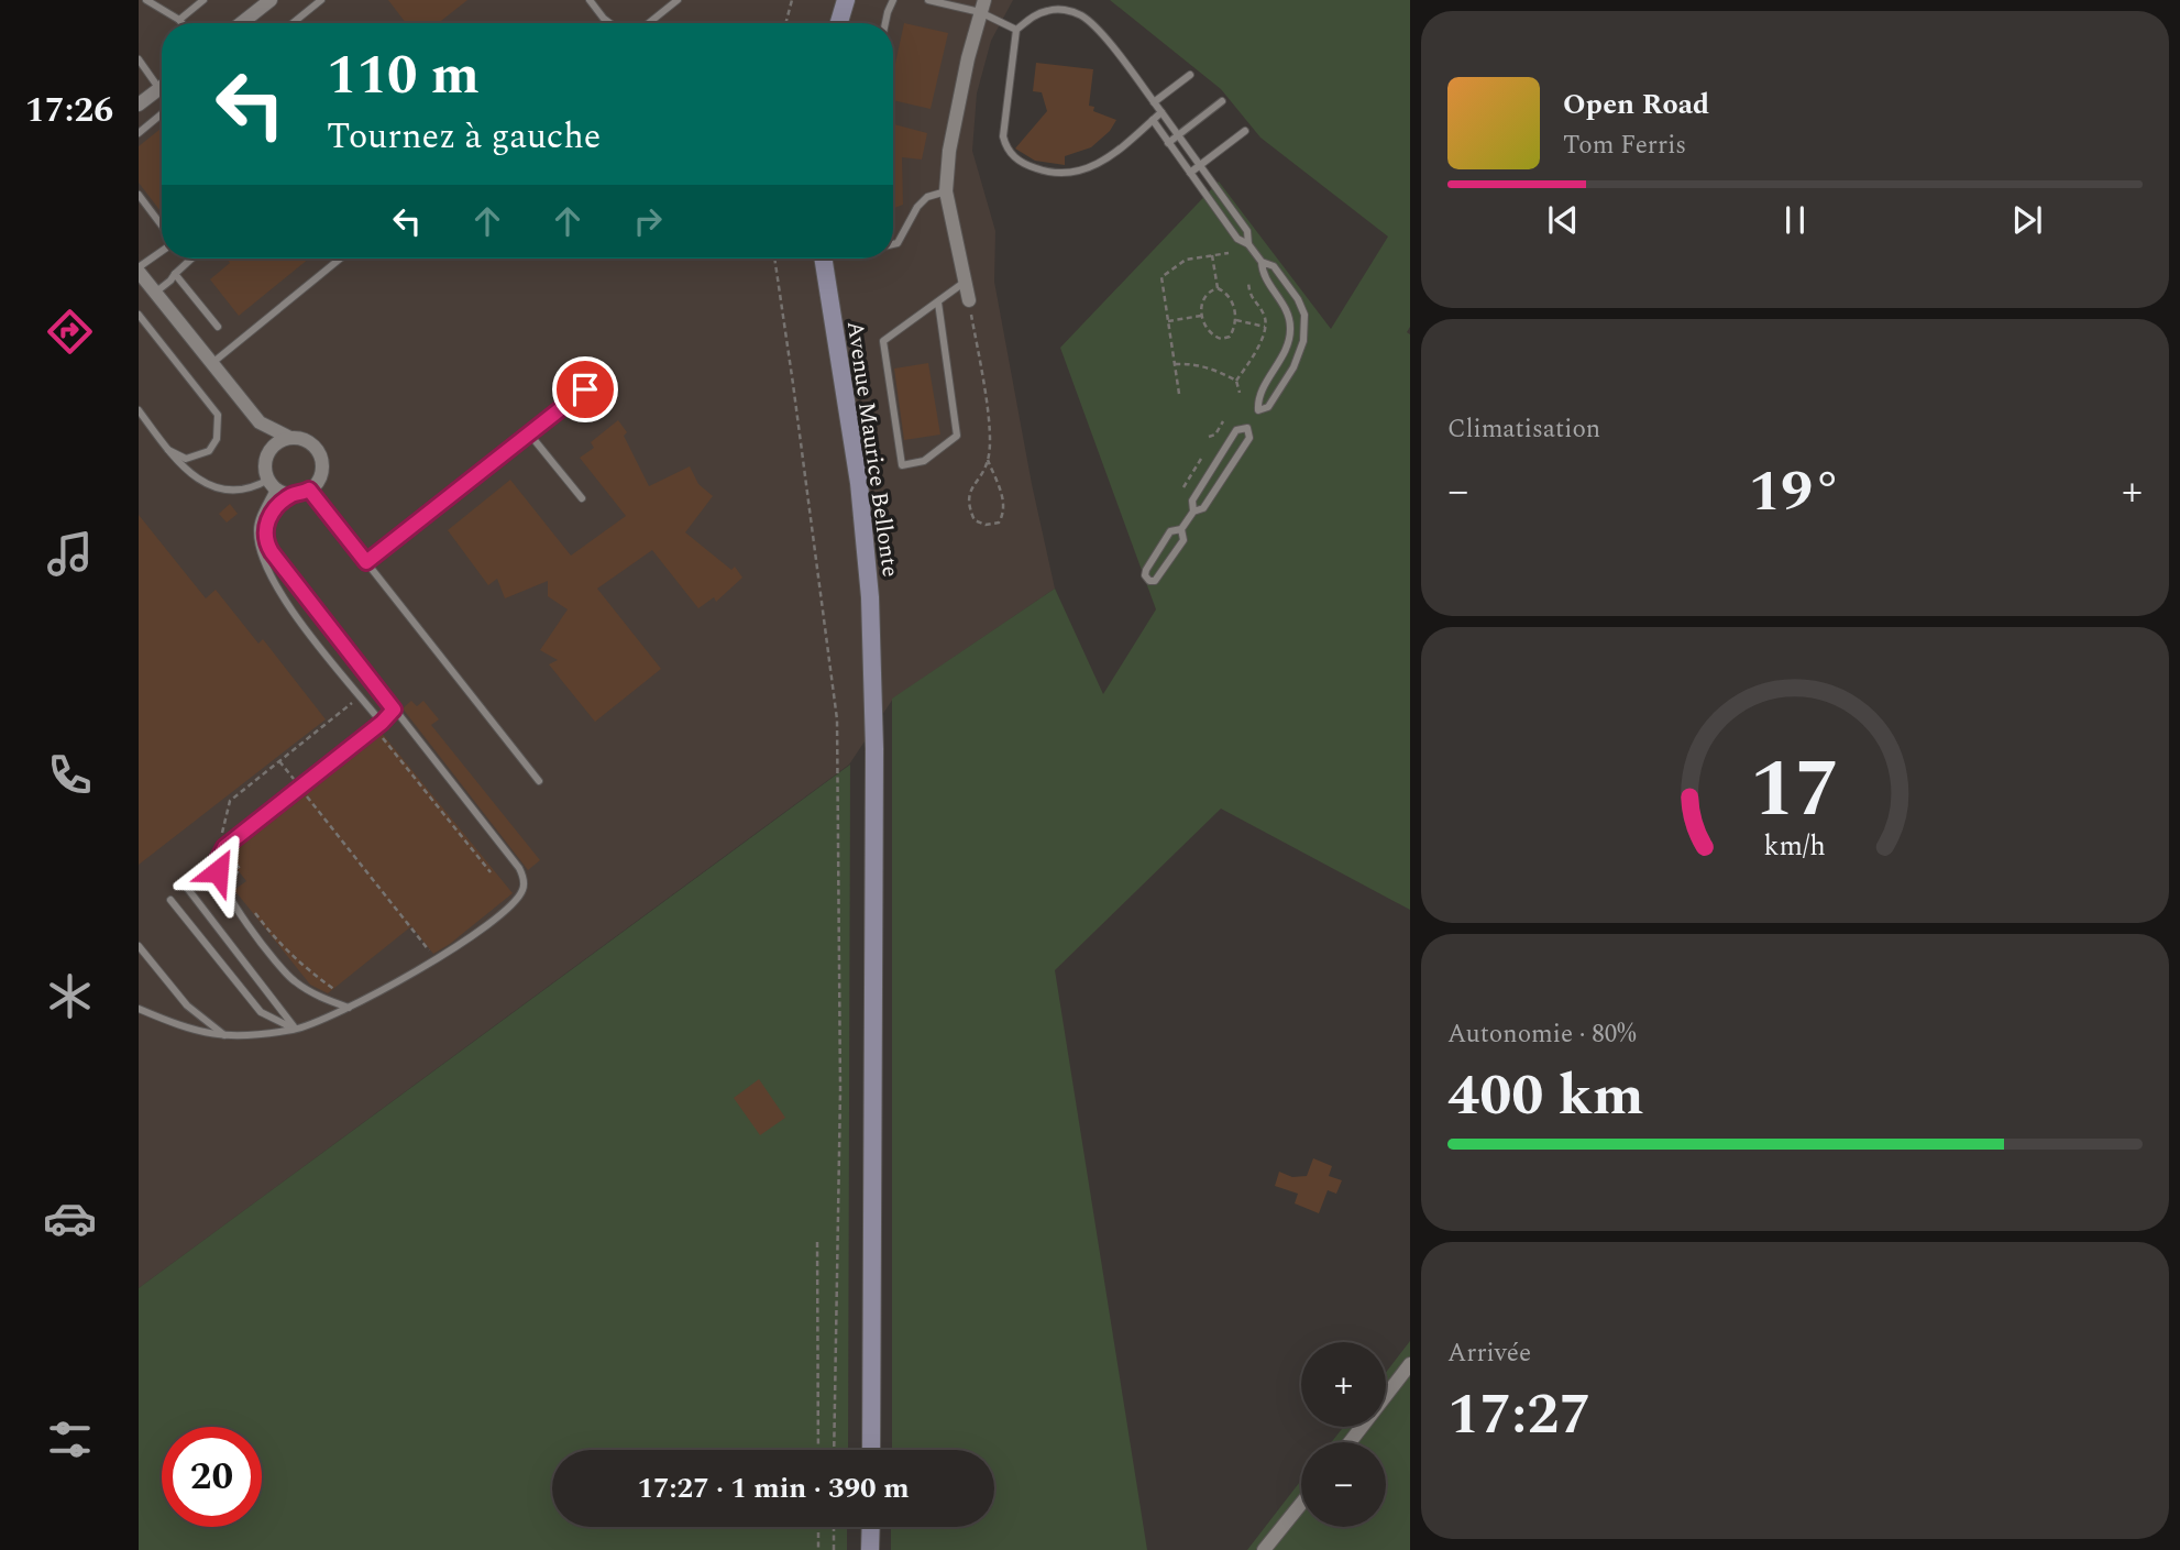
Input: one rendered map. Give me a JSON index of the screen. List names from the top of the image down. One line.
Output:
{"streets":{"main road":["Avenue Maurice Bellonte"]},"page":{"tabs":"17:26","turn":["110 m","Tournez à gauche"],"song":["Open Road","Tom Ferris"],"tile":["Climatisation",["Autonomie · 80%","400 km"],["Arrivée","17:27"]],"heat":["−","19°","+"],"map_buttons":["+","−"],"limit":"20","trip":"17:27 · 1 min · 390 m","gauge":["17","km/h"]}}
